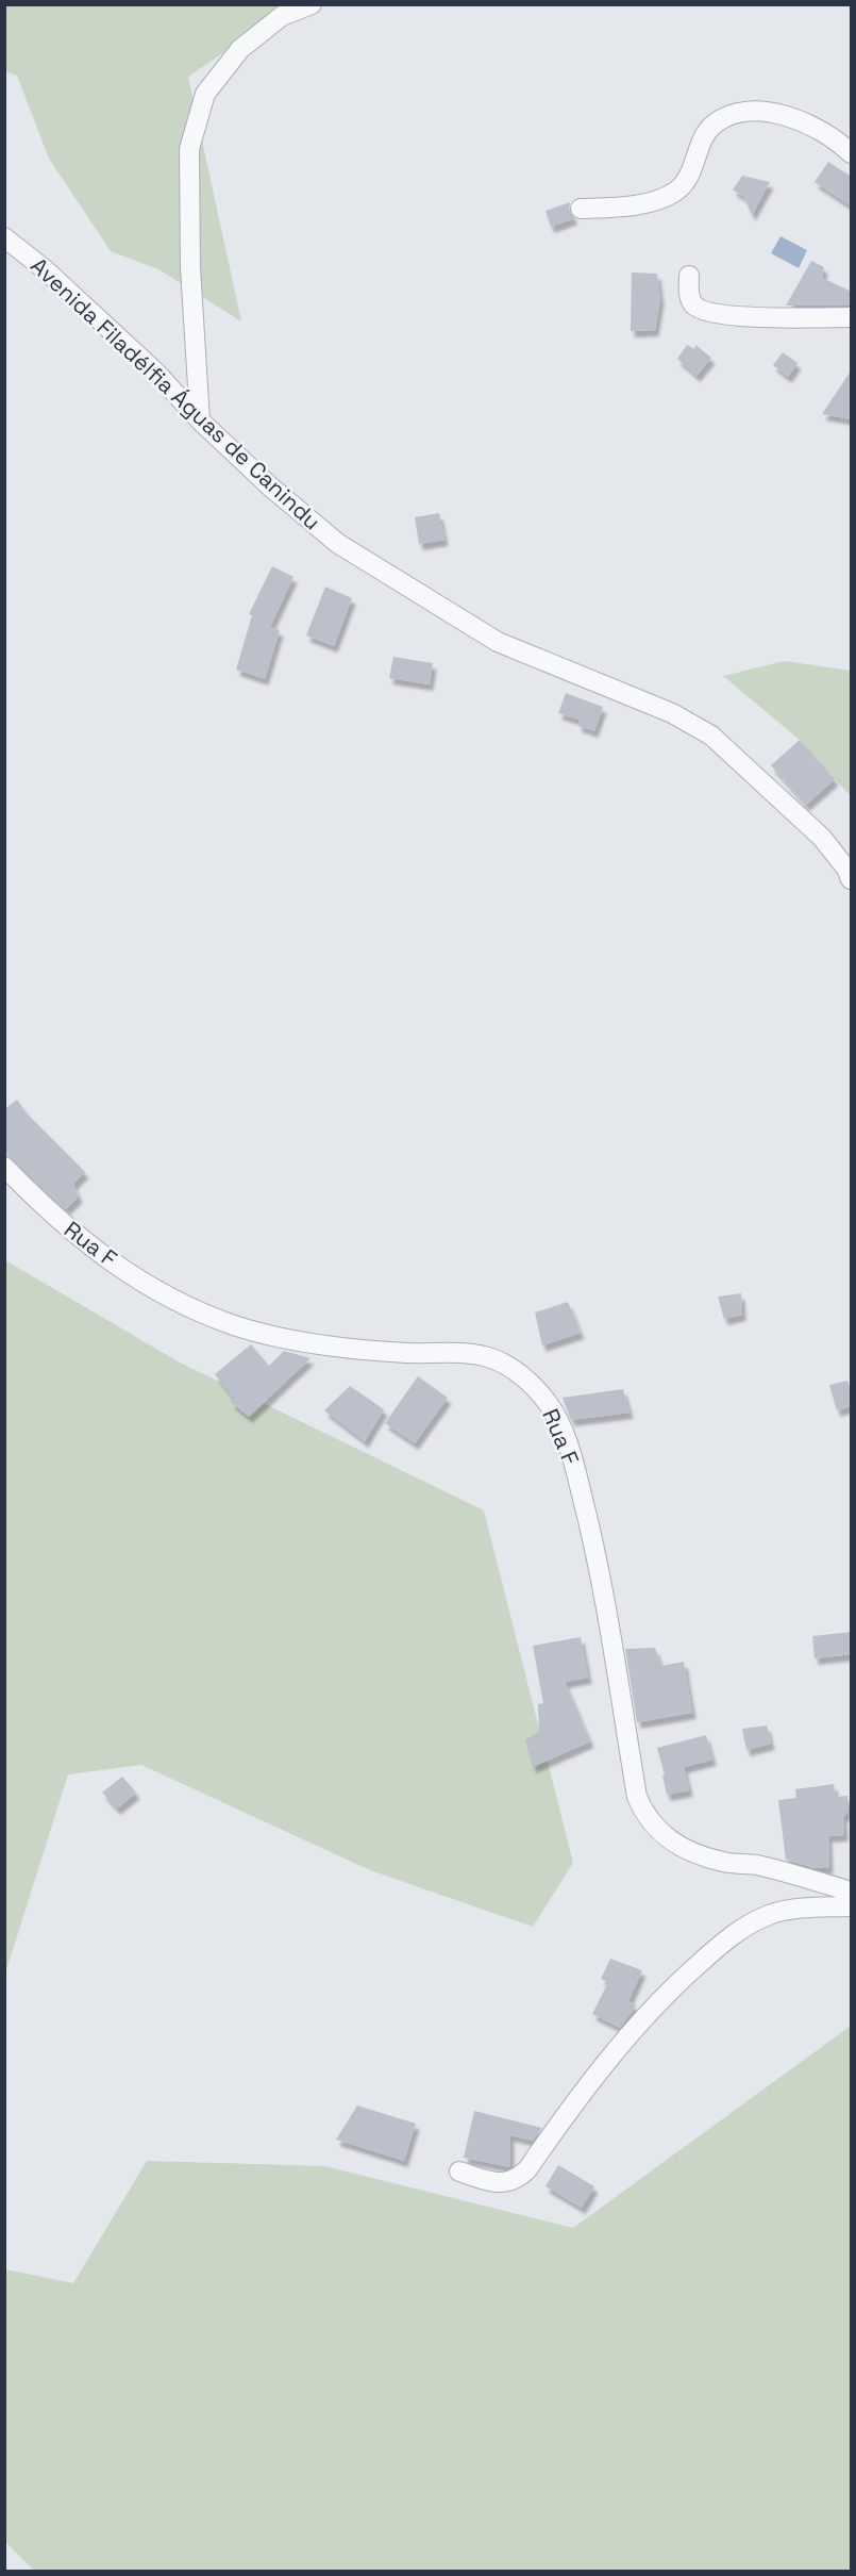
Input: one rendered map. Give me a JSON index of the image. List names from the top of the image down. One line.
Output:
{"streets":{"street":["Avenida Filadélfia Águas de Canindu","Rua F"]}}
